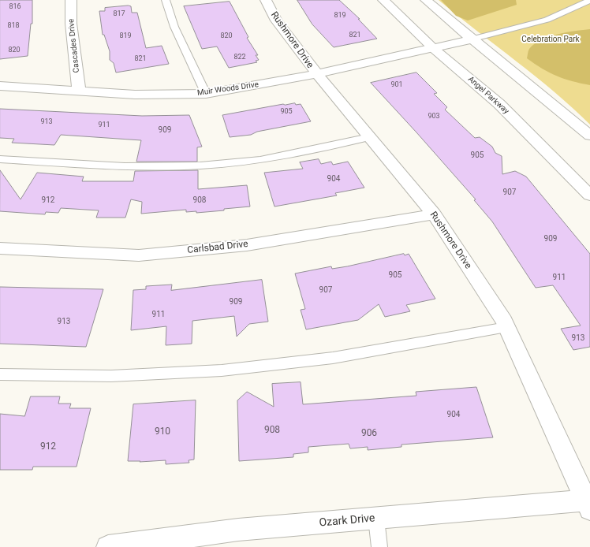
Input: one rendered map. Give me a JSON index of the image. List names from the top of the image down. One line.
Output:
{"streets":{"street":["Rushmore Drive","Cascades Drive","Muir Woods Drive","Angel Parkway","Carlsbad Drive","Ozark Drive"]},"crossings":[["Rushmore Drive","Muir Woods Drive"],["Rushmore Drive","Carlsbad Drive"],["Rushmore Drive","Ozark Drive"],["Cascades Drive","Muir Woods Drive"],["Muir Woods Drive","Angel Parkway"]],"parks":["Celebration Park"],"house_numbers":["816","817","819","818","821","819","820","820","822","821","901","905","903","913","911","909","905","904","907","912","908","909","905","911","907","909","911","913","913","904","908","910","906","912"]}
